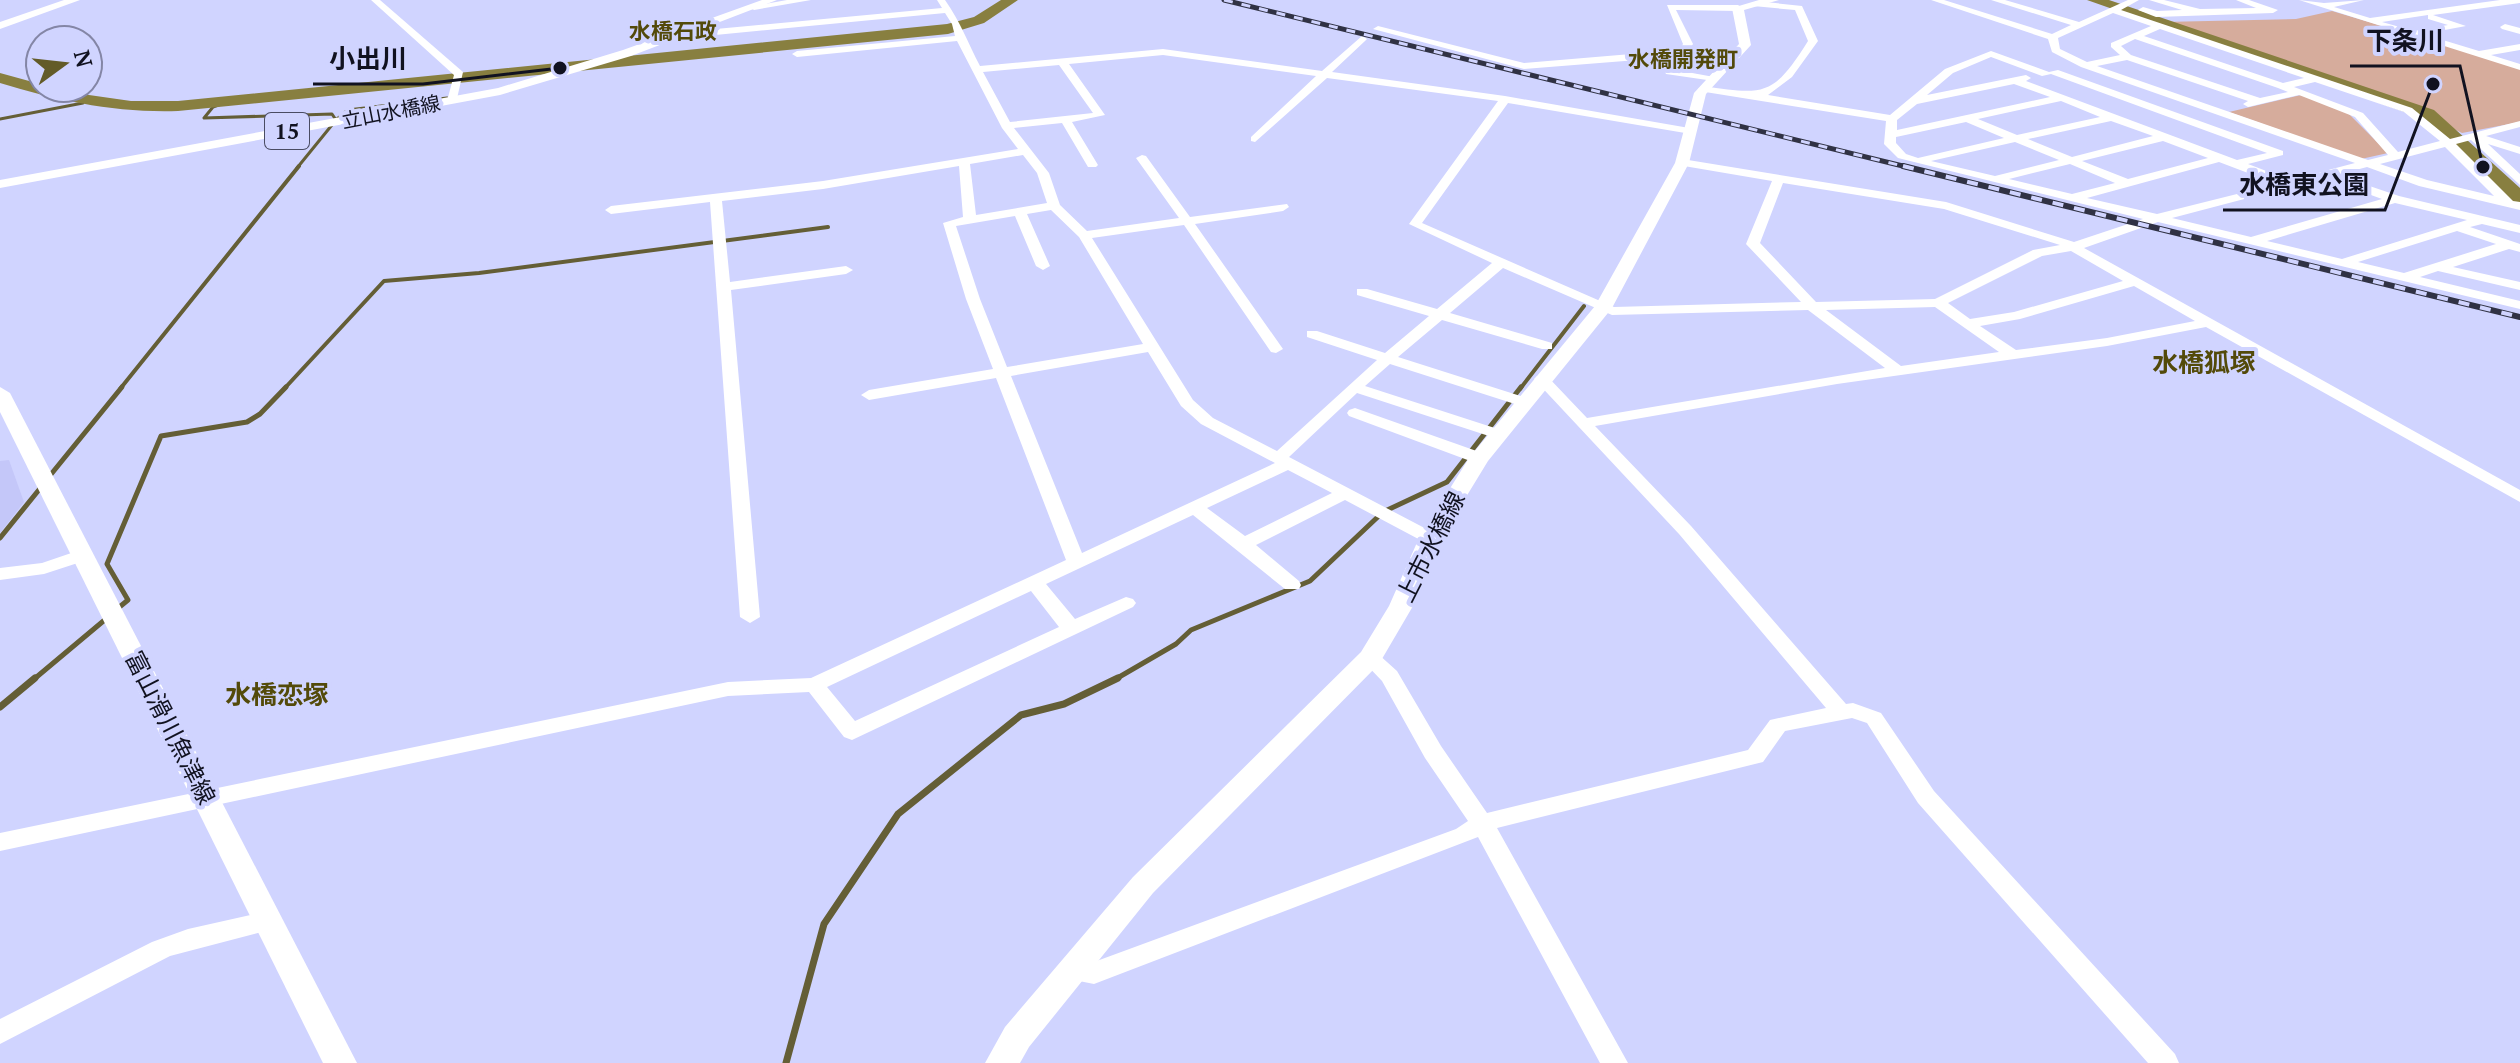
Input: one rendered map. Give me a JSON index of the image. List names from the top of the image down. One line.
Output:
{"streets":{"main road":["立山水橋線","15","上市水橋線","富山滑川魚津線"]},"districts":["水橋石政","水橋開発町","水橋狐塚","水橋恋塚"],"places":["小出川","水橋東公園","下条川"],"north":"right"}
